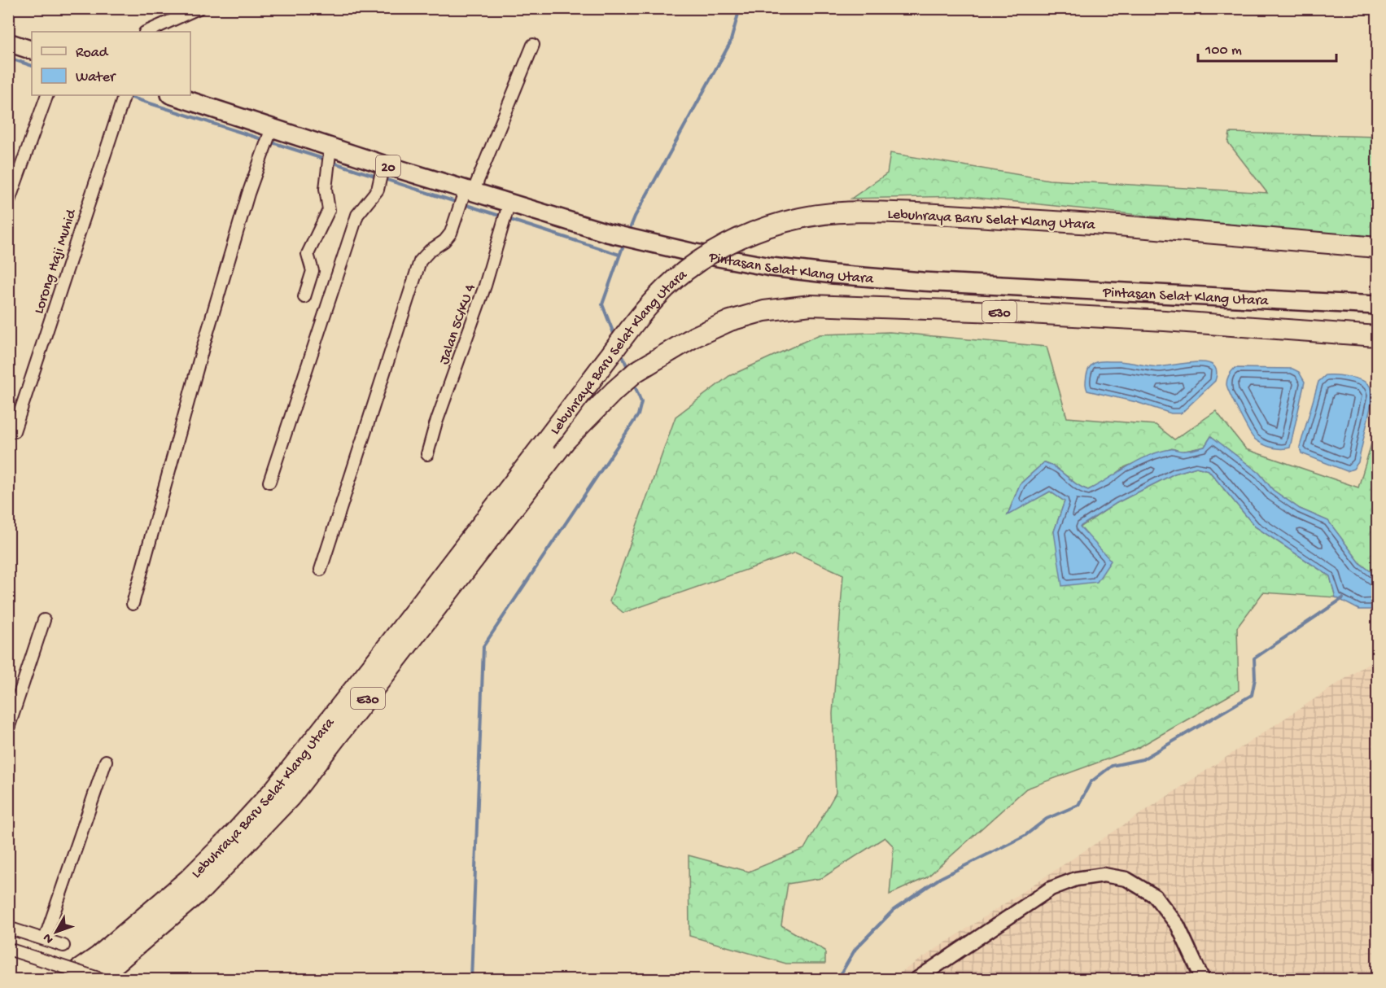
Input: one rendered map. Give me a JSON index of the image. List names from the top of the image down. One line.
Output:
{"streets":{"highway":["20","Lebuhraya Baru Selat Klang Utara","Pintasan Selat Klang Utara","E30"],"street":["Lorong Haji Muhid","Jalan 5C/KU 4"]},"crossings":[["Pintasan Selat Klang Utara","Jalan 5C/KU 4"]],"legend":["Road","Water"],"scale_bar":"100 m","north":"bottom left"}
